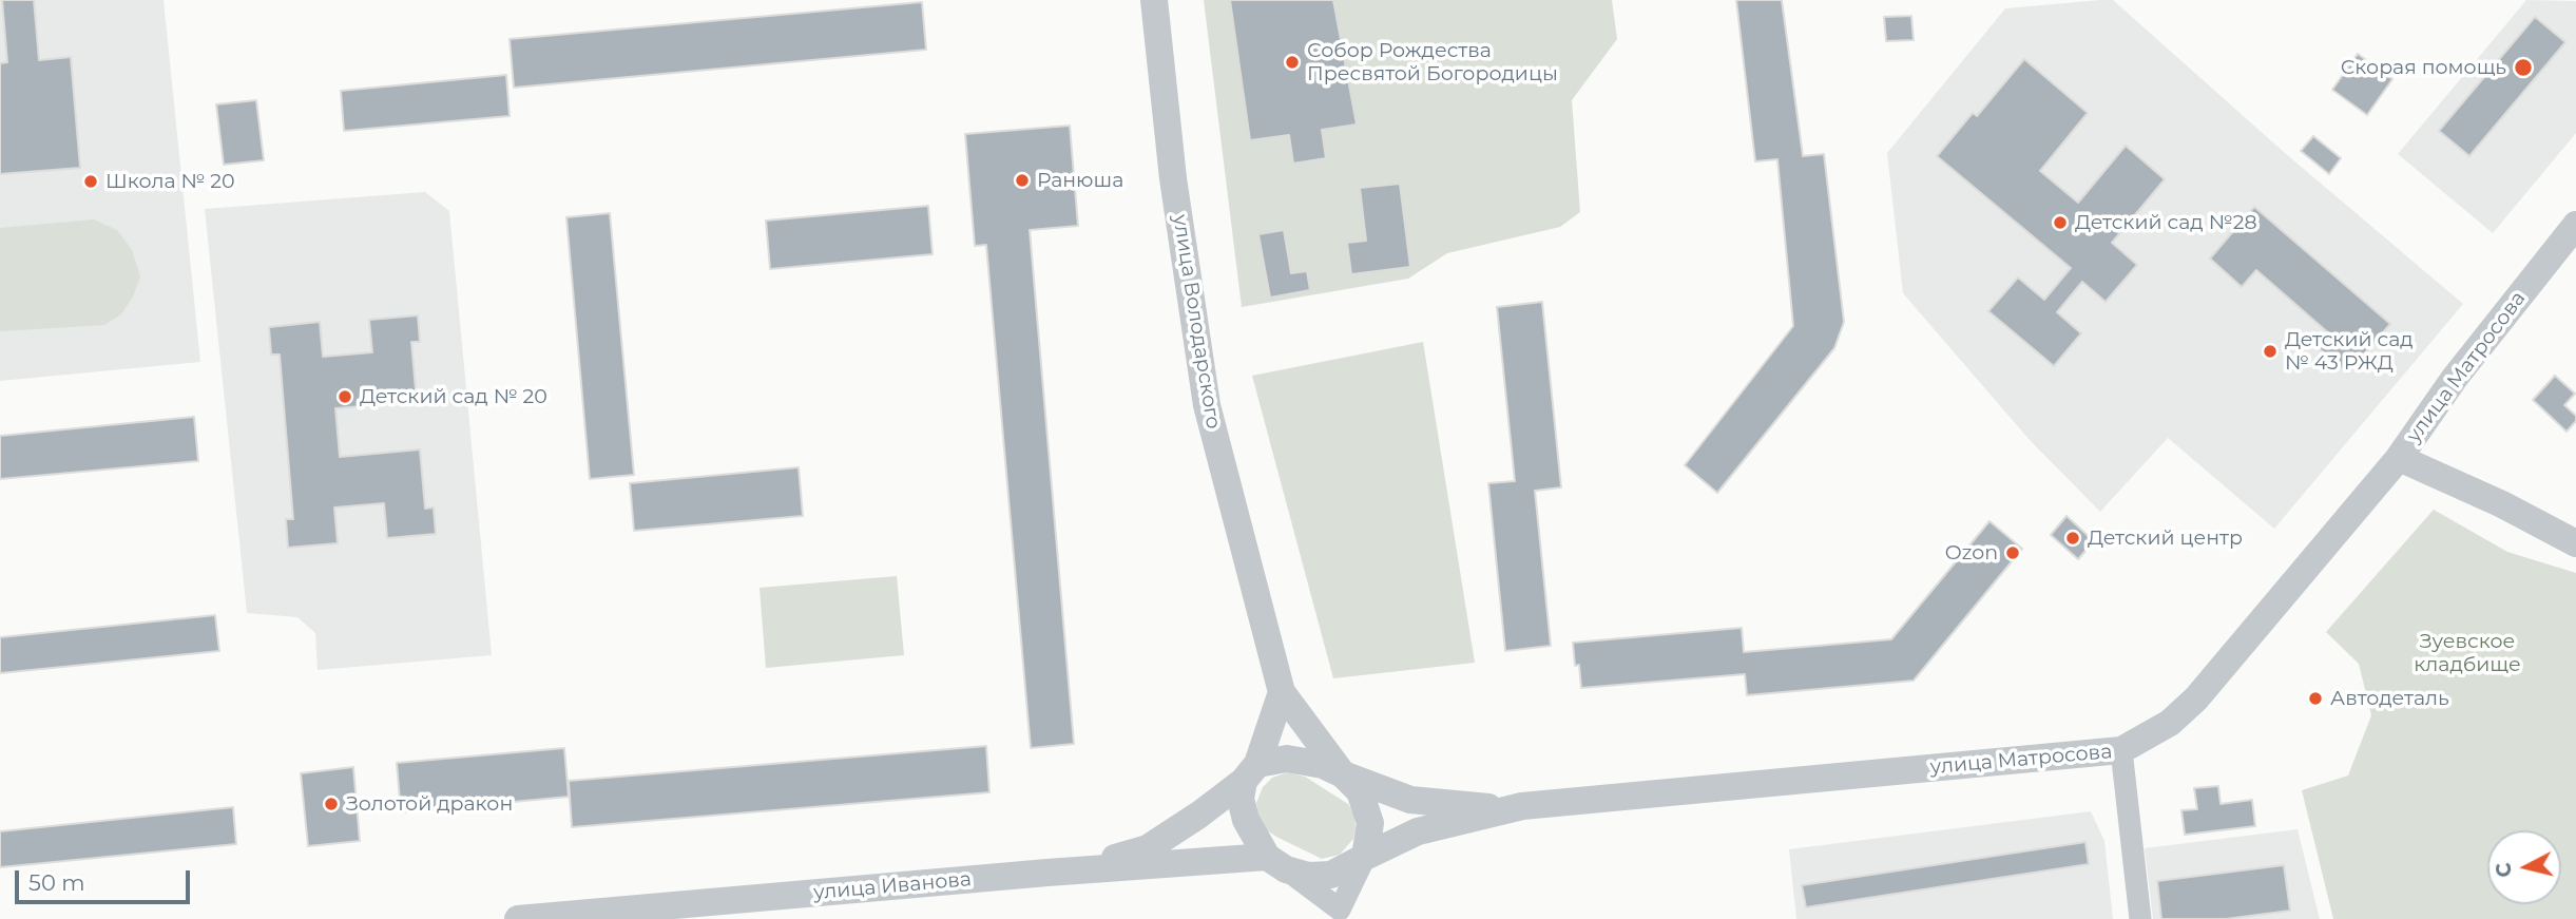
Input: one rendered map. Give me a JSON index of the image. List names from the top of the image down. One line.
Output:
{"streets":{"street":["улица Володарского","улица Матросова","улица Иванова"]},"crossings":[["улица Матросова","улица Иванова"]],"parks":["Зуевское кладбище"],"places":["Собор Рождества Пресвятой Богородицы","Скорая помощь","Ранюша","Школа № 20","Детский сад №28","Детский сад № 43 РЖД","Детский сад № 20","Детский центр","Ozon","Автодеталь","Золотой дракон"],"scale_bar":"50 m","north":"left"}
